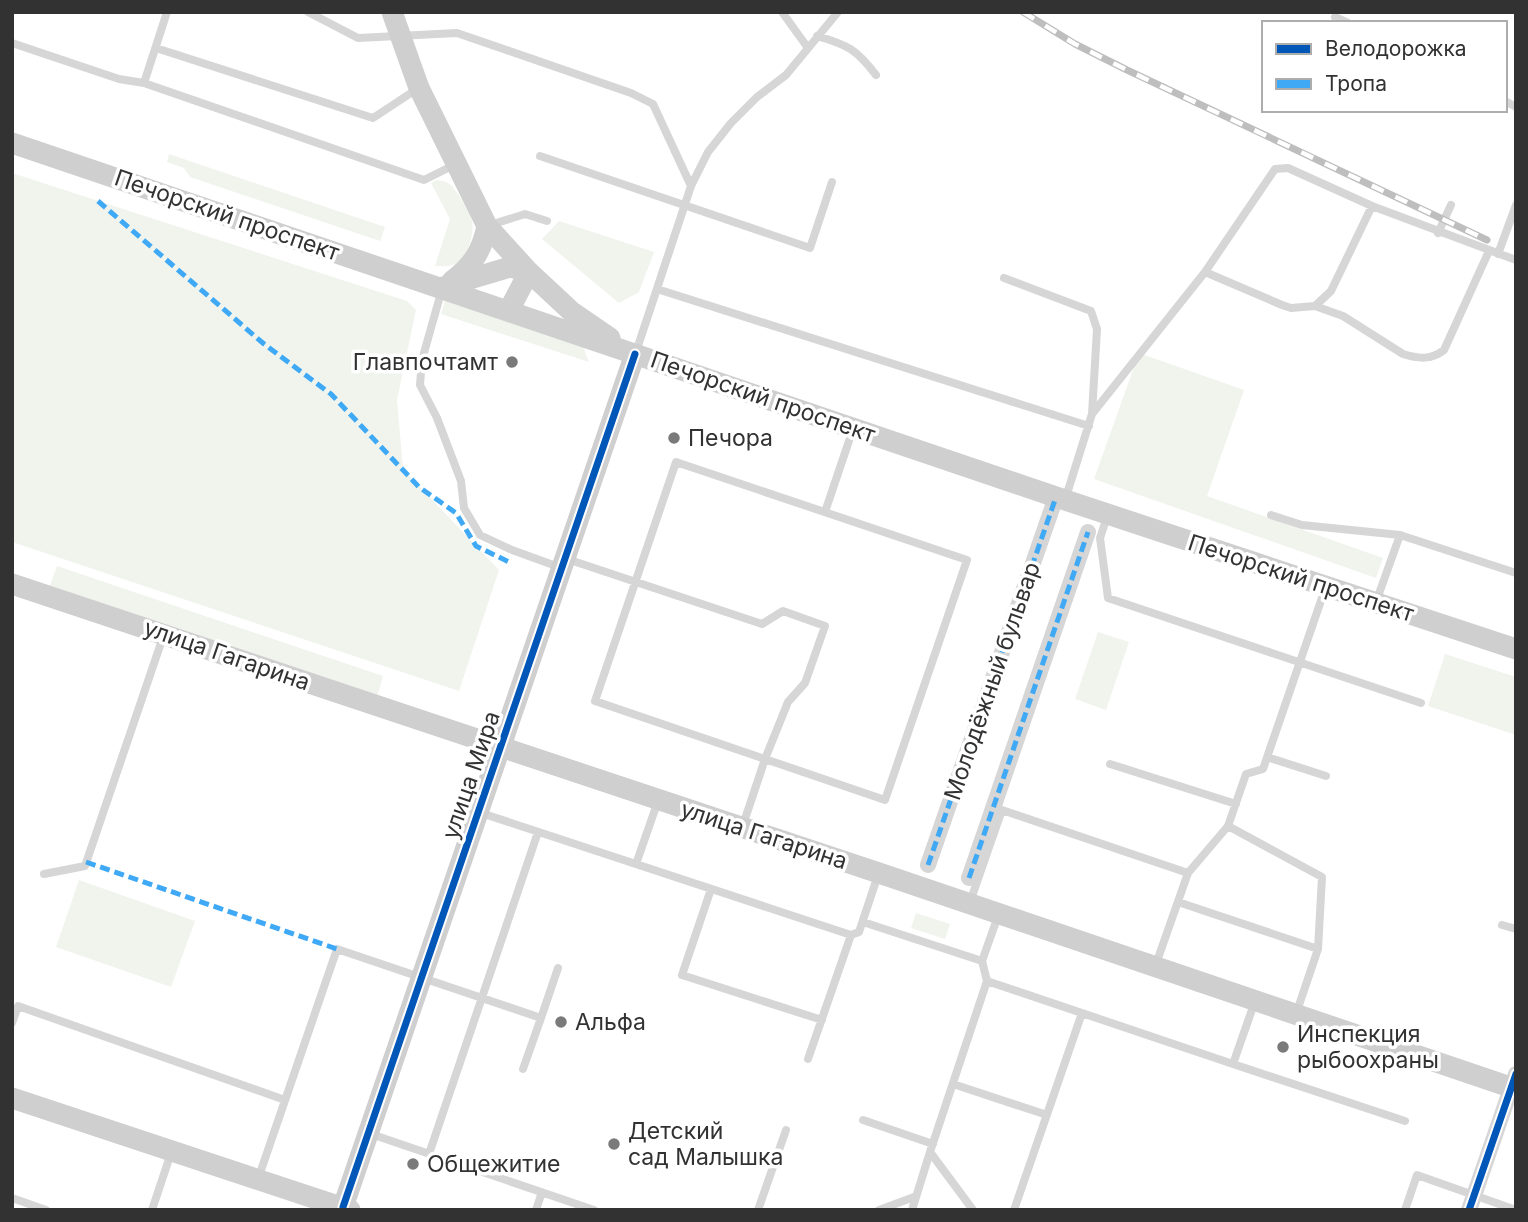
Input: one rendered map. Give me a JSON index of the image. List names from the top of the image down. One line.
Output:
{"streets":{"main road":["Печорский проспект","улица Гагарина","улица Мира"],"street":["Молодёжный бульвар"]},"crossings":[["Печорский проспект","Молодёжный бульвар"],["Печорский проспект","улица Мира"],["улица Гагарина","улица Мира"]],"places":["Главпочтамт","Печора","Альфа","Инспекция рыбоохраны","Детский сад Малышка","Общежитие"],"legend":["Велодорожка","Тропа"]}
